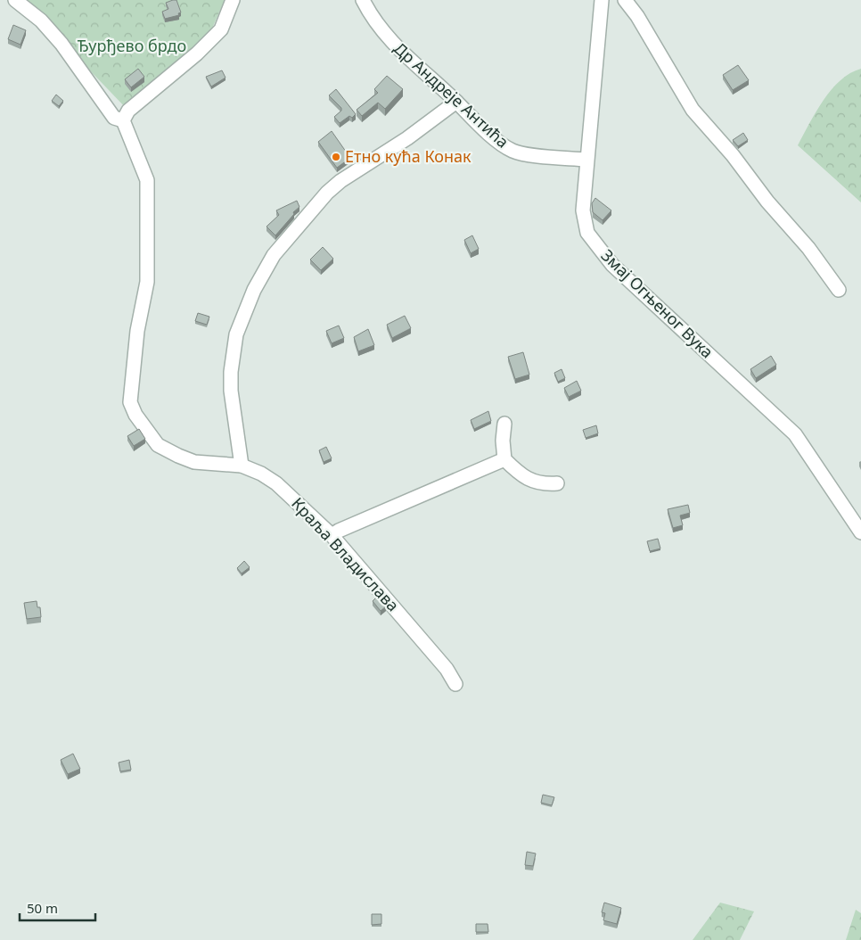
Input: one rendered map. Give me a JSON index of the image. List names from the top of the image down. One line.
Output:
{"streets":{"street":["Др Андреје Антића","Змај Огњеног Вука","Краља Владислава"]},"crossings":[["Др Андреје Антића","Змај Огњеног Вука"]],"parks":["Ђурђево брдо"],"places":["Етно кућа Конак"],"scale_bar":"50 m"}
